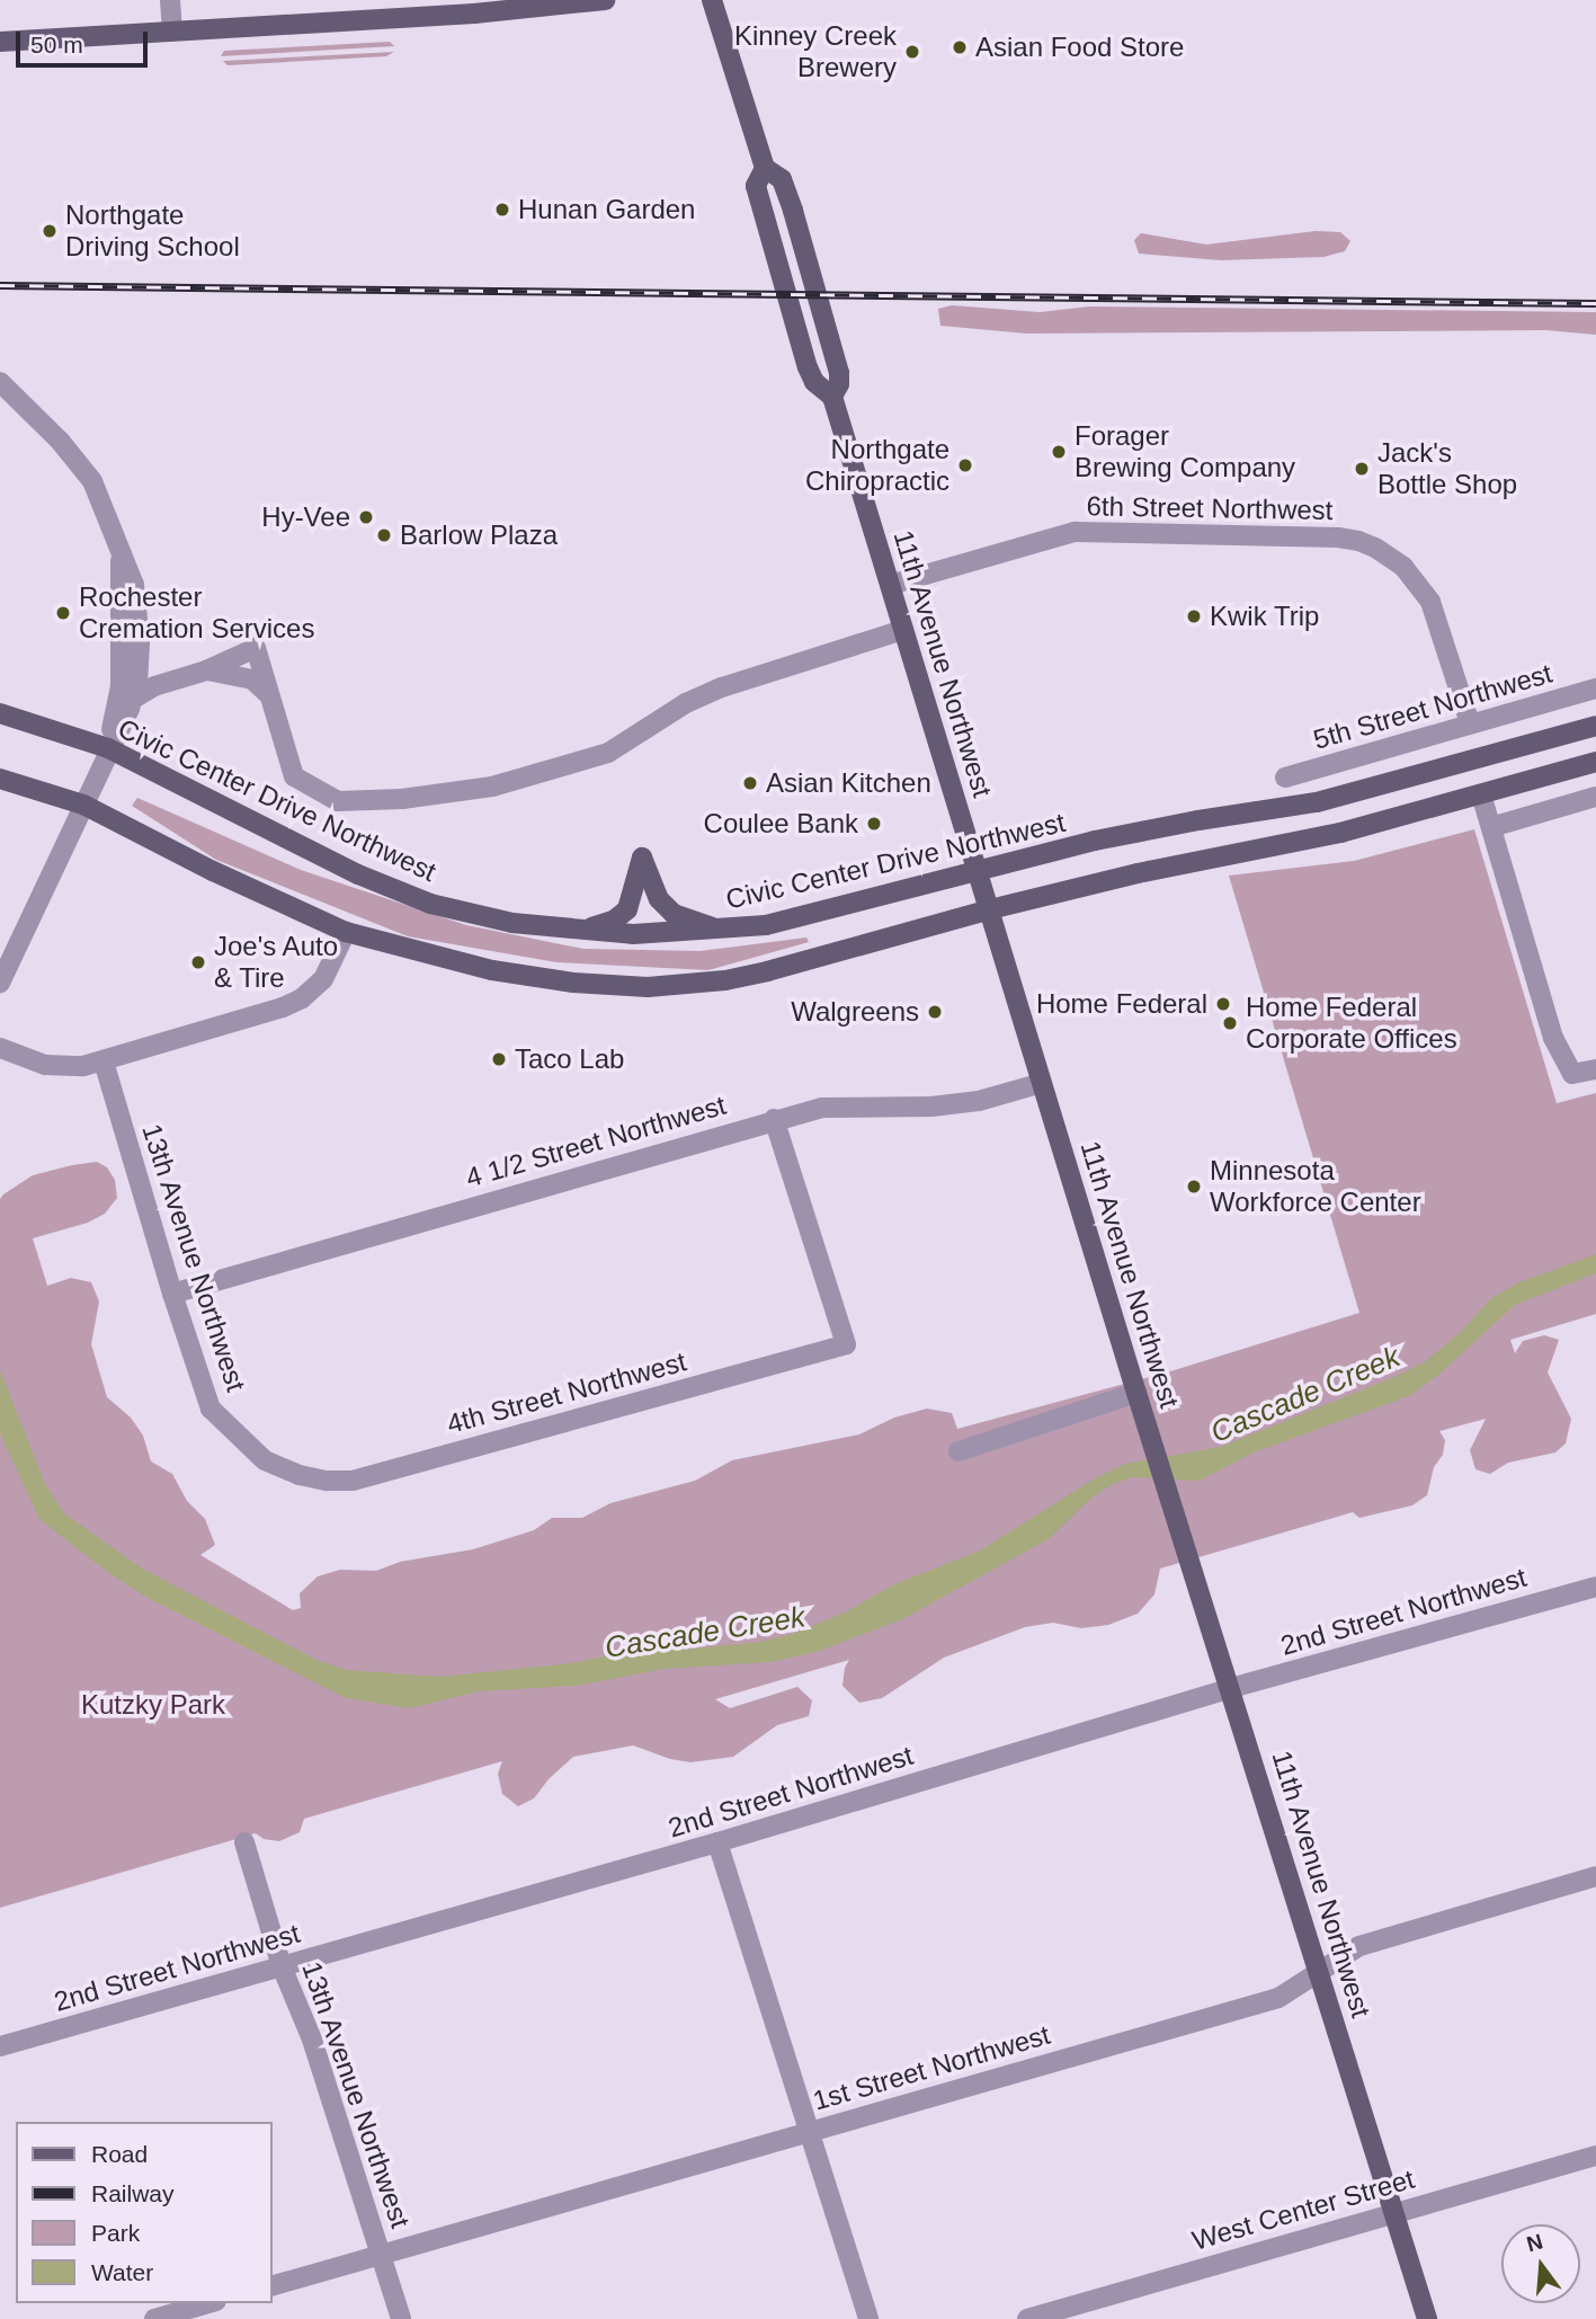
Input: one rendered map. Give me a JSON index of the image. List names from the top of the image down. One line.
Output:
{"streets":{"main road":["11th Avenue Northwest","Civic Center Drive Northwest"],"street":["6th Street Northwest","5th Street Northwest","4 1/2 Street Northwest","13th Avenue Northwest","4th Street Northwest","2nd Street Northwest","1st Street Northwest","West Center Street"]},"crossings":[["6th Street Northwest","11th Avenue Northwest"],["6th Street Northwest","5th Street Northwest"],["11th Avenue Northwest","Civic Center Drive Northwest"],["11th Avenue Northwest","4 1/2 Street Northwest"],["11th Avenue Northwest","2nd Street Northwest"],["11th Avenue Northwest","1st Street Northwest"],["11th Avenue Northwest","West Center Street"],["4 1/2 Street Northwest","13th Avenue Northwest"],["4 1/2 Street Northwest","4th Street Northwest"],["13th Avenue Northwest","4th Street Northwest"],["13th Avenue Northwest","2nd Street Northwest"],["13th Avenue Northwest","1st Street Northwest"]],"water":["Cascade Creek"],"parks":["Kutzky Park"],"places":["Asian Food Store","Kinney Creek Brewery","Hunan Garden","Northgate Driving School","Forager Brewing Company","Northgate Chiropractic","Jack's Bottle Shop","Hy-Vee","Barlow Plaza","Rochester Cremation Services","Kwik Trip","Asian Kitchen","Coulee Bank","Joe's Auto & Tire","Home Federal","Walgreens","Home Federal Corporate Offices","Taco Lab","Minnesota Workforce Center"],"legend":["Road","Railway","Park","Water"],"scale_bar":"50 m","north":"top"}
